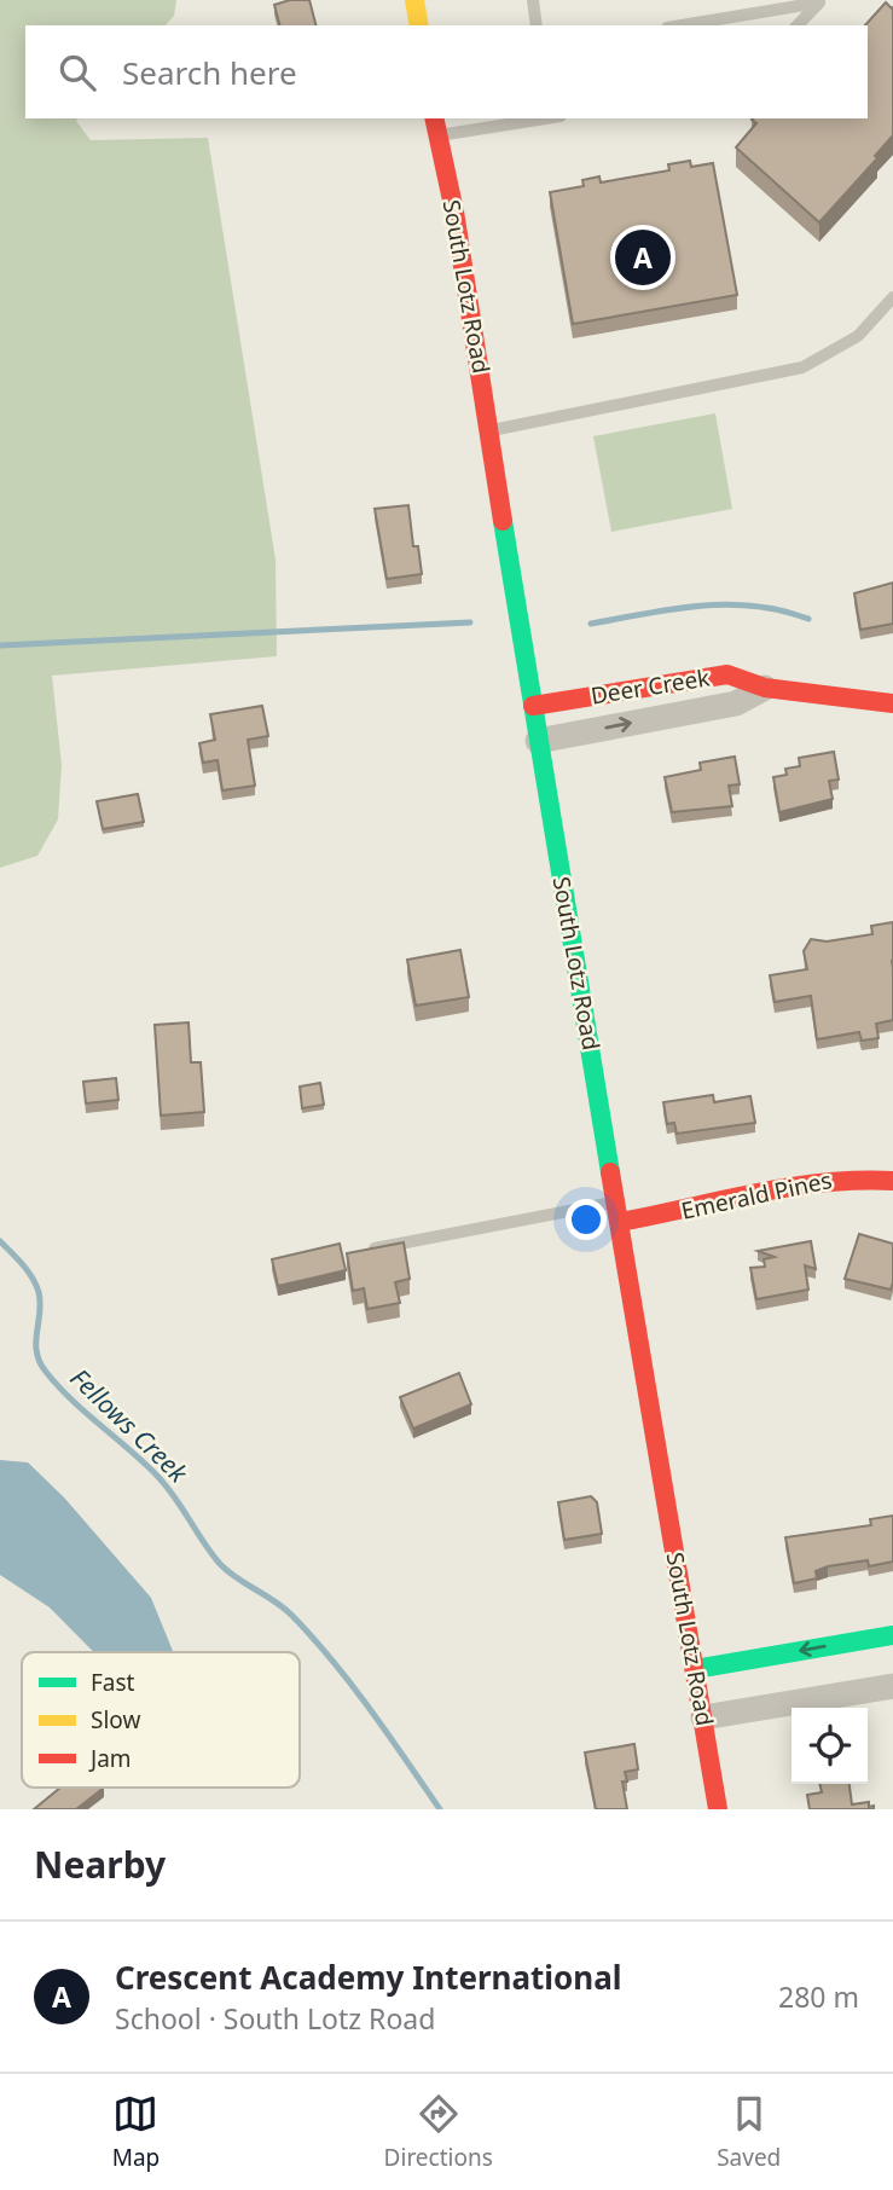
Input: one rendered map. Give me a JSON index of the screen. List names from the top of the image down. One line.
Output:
{"streets":{"street":["South Lotz Road","Deer Creek","Emerald Pines"]},"crossings":[["South Lotz Road","Deer Creek"],["South Lotz Road","Emerald Pines"]],"water":["Fellows Creek"],"legend":["Fast","Slow","Jam"],"page":{"search":"Search here","pins":"A","heading":"Nearby","list":[{"mark":"A","name":"Crescent Academy International","note":"School · South Lotz Road","value":"280 m"}],"nav":["Map","Directions","Saved"]}}
